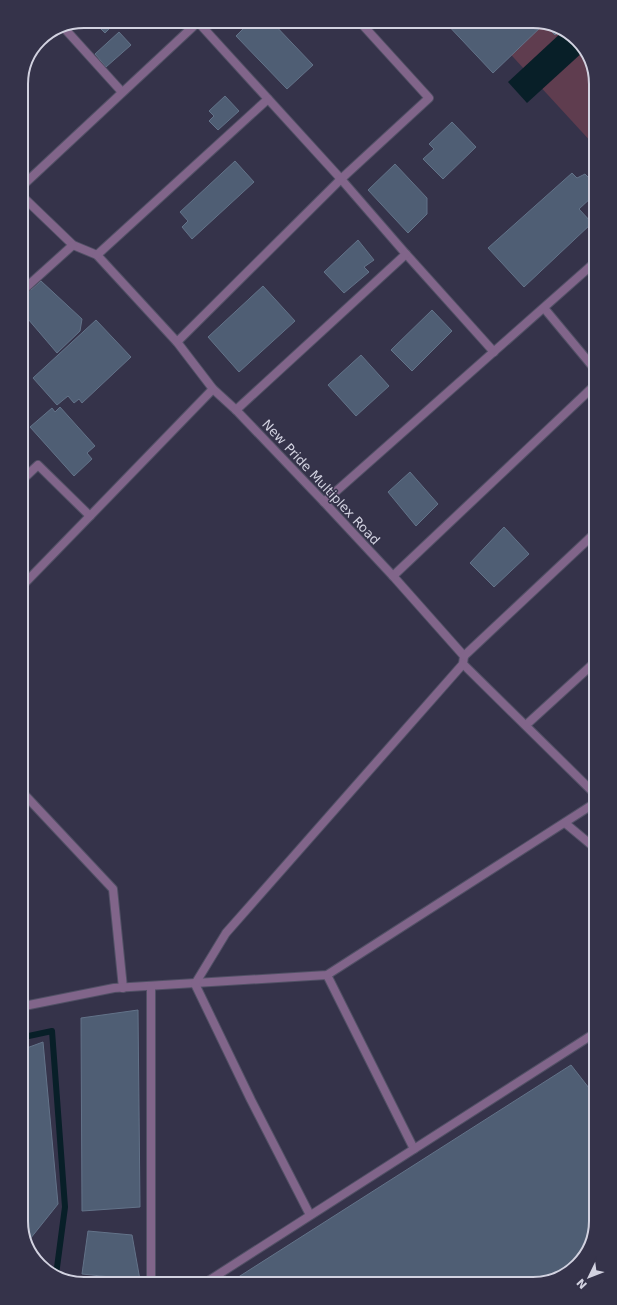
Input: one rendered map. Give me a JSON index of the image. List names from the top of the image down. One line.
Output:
{"streets":{"street":["New Pride Multiplex Road"]},"north":"bottom left"}
